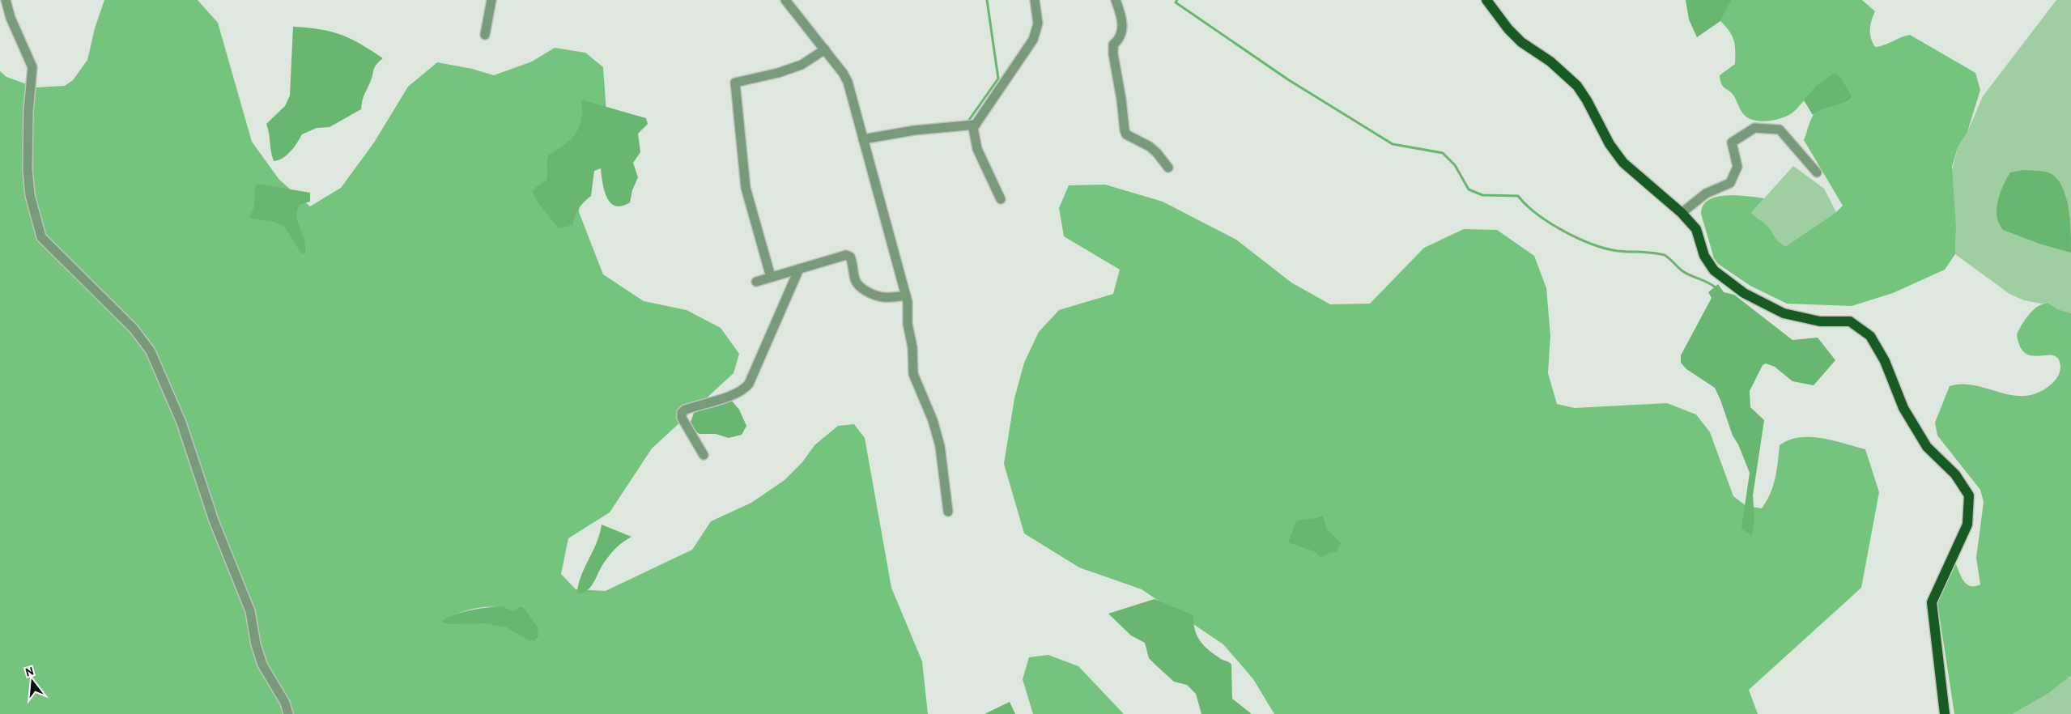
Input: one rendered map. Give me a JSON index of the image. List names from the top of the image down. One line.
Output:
{"north":"top"}
